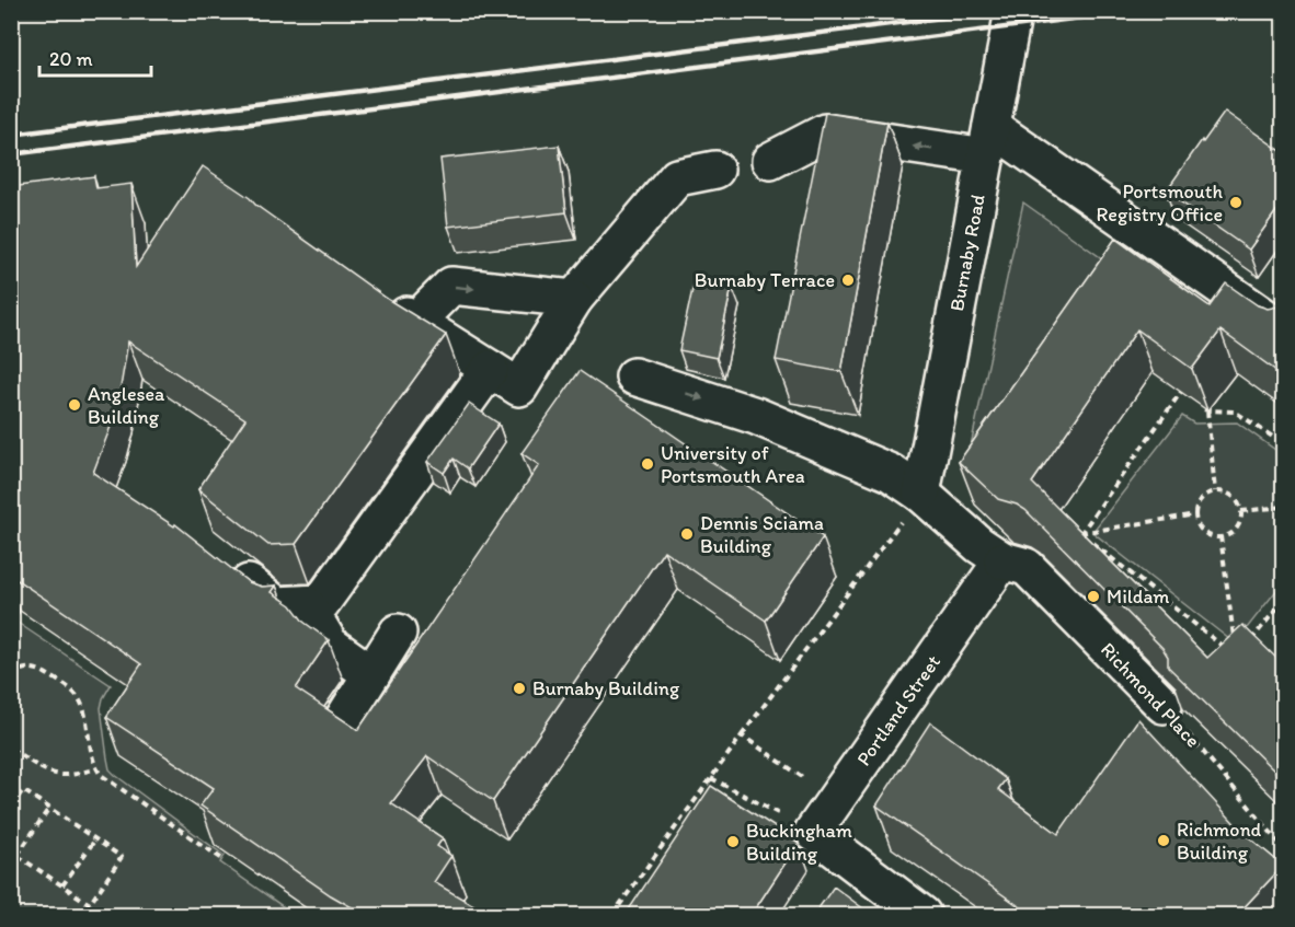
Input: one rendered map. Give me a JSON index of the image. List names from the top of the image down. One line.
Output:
{"streets":{"street":["Burnaby Road","Richmond Place","Portland Street"]},"crossings":[["Richmond Place","Portland Street"]],"places":["Portsmouth Registry Office","Burnaby Terrace","Anglesea Building","University of Portsmouth Area","Dennis Sciama Building","Mildam","Burnaby Building","Richmond Building","Buckingham Building"],"scale_bar":"20 m"}
